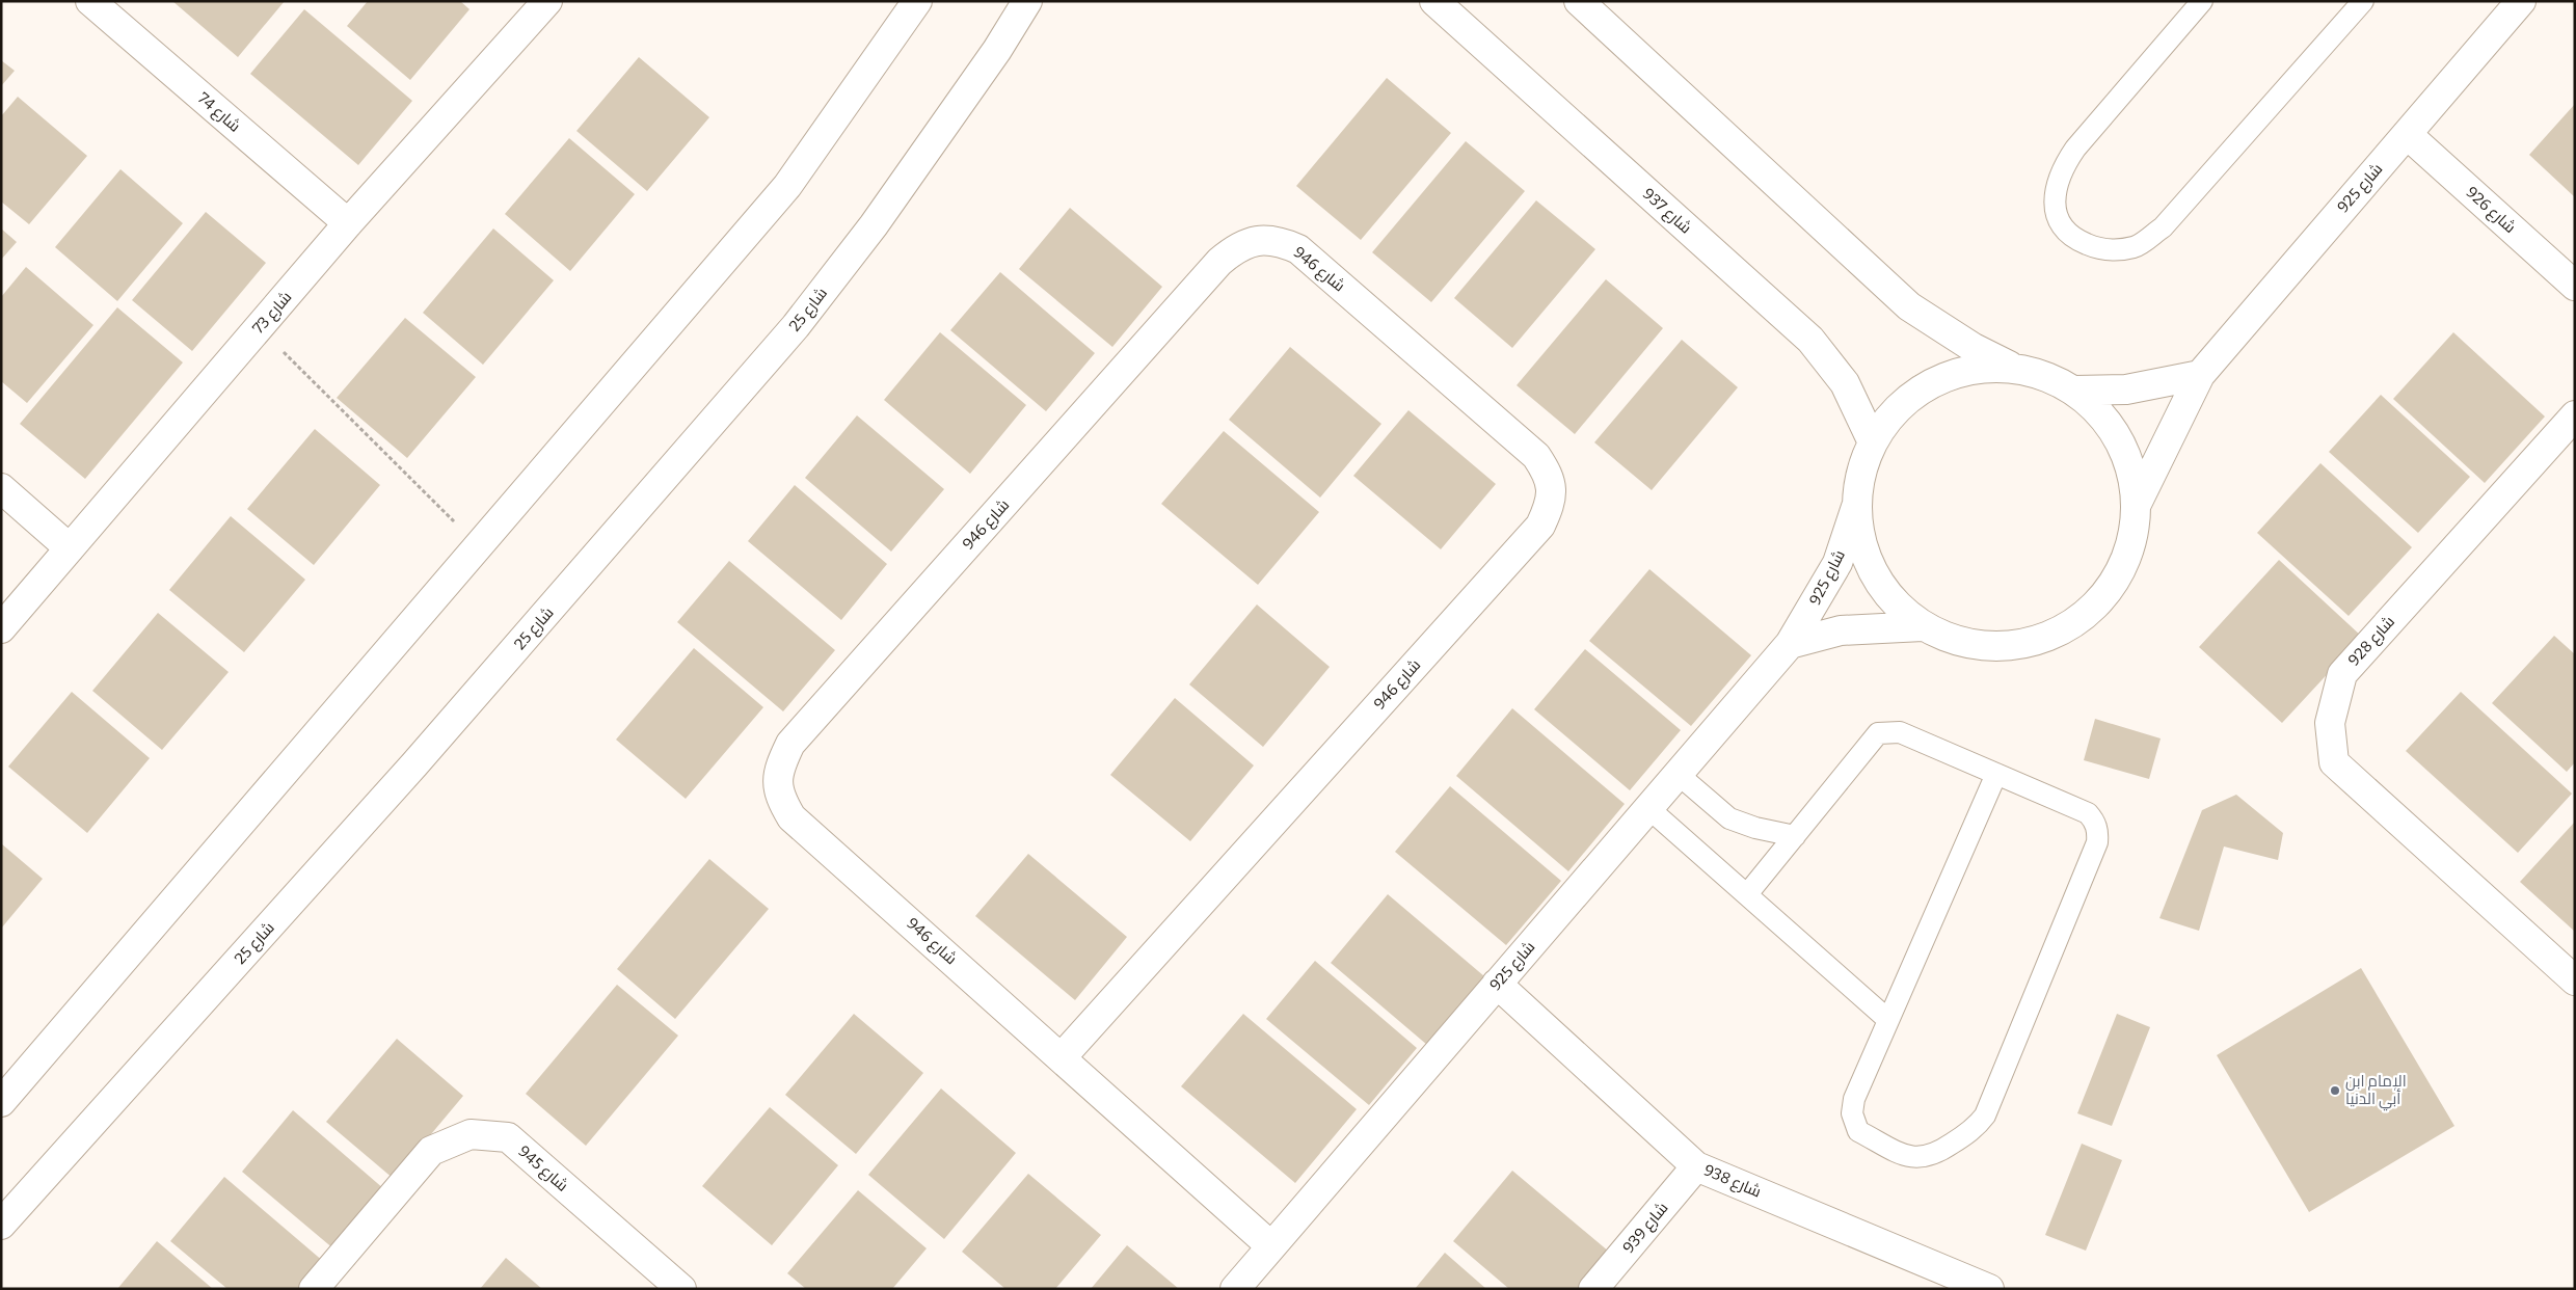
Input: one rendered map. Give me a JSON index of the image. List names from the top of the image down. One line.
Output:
{"streets":{"street":["شارع 74","شارع 925","شارع 926","شارع 937","شارع 946","شارع 25","شارع 73","شارع 928","شارع 945","شارع 938","شارع 939"]},"crossings":[["شارع 74","شارع 73"],["شارع 925","شارع 926"],["شارع 925","شارع 946"],["شارع 925","شارع 938"],["شارع 938","شارع 939"]],"places":["الإمام ابن أبي الدنيا"]}
